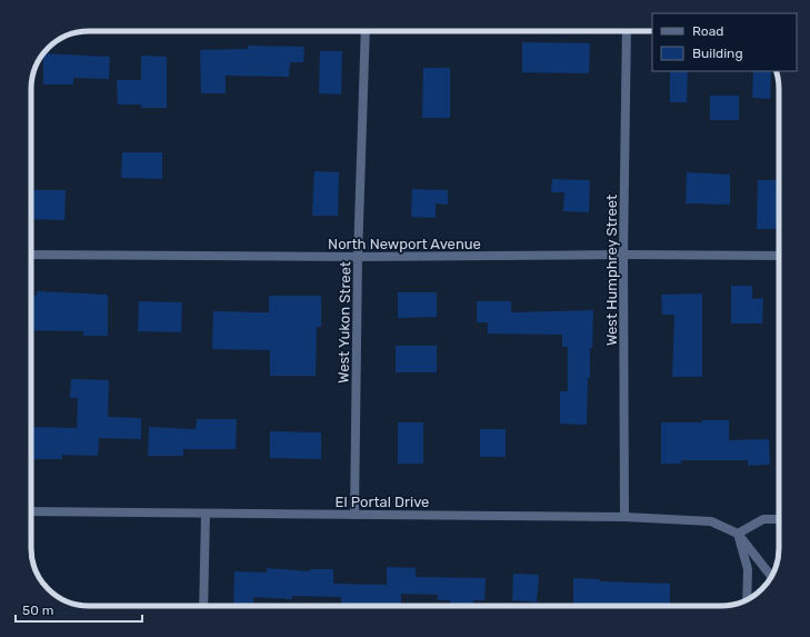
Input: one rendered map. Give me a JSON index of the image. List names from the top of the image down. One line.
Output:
{"streets":{"street":["North Newport Avenue","West Humphrey Street","West Yukon Street","El Portal Drive"]},"crossings":[["North Newport Avenue","West Humphrey Street"],["North Newport Avenue","West Yukon Street"],["West Humphrey Street","El Portal Drive"],["West Yukon Street","El Portal Drive"]],"legend":["Road","Building"],"scale_bar":"50 m"}
